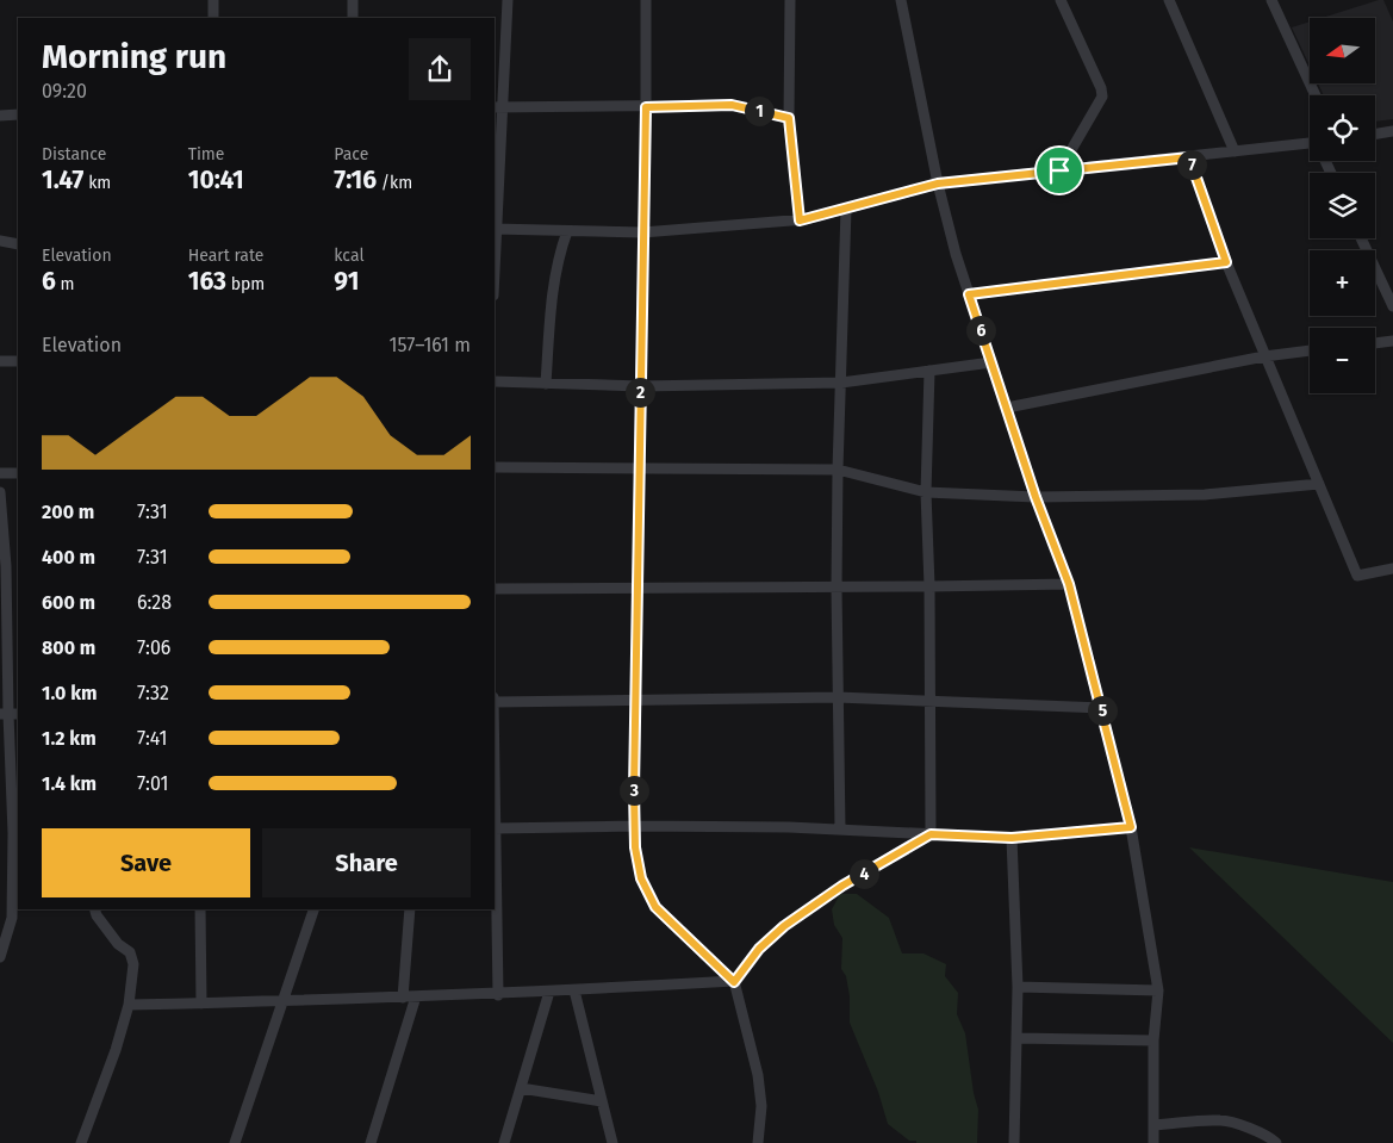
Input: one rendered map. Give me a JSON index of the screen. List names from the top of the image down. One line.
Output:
{"north":"left","page":{"map_buttons":["+","−"],"heading":["Morning run","09:20"],"pins":["1","7","6","2","5","3","4"],"stats":[["Distance","1.47 km"],["Time","10:41"],["Pace","7:16 /km"],["Elevation","6 m"],["Heart rate","163 bpm"],["kcal","91"]],"chart":["Elevation","157–161 m"],"list":[{"name":"200 m","note":"7:31"},{"name":"400 m","note":"7:31"},{"name":"600 m","note":"6:28"},{"name":"800 m","note":"7:06"},{"name":"1.0 km","note":"7:32"},{"name":"1.2 km","note":"7:41"},{"name":"1.4 km","note":"7:01"}],"buttons":["Save","Share"]}}
